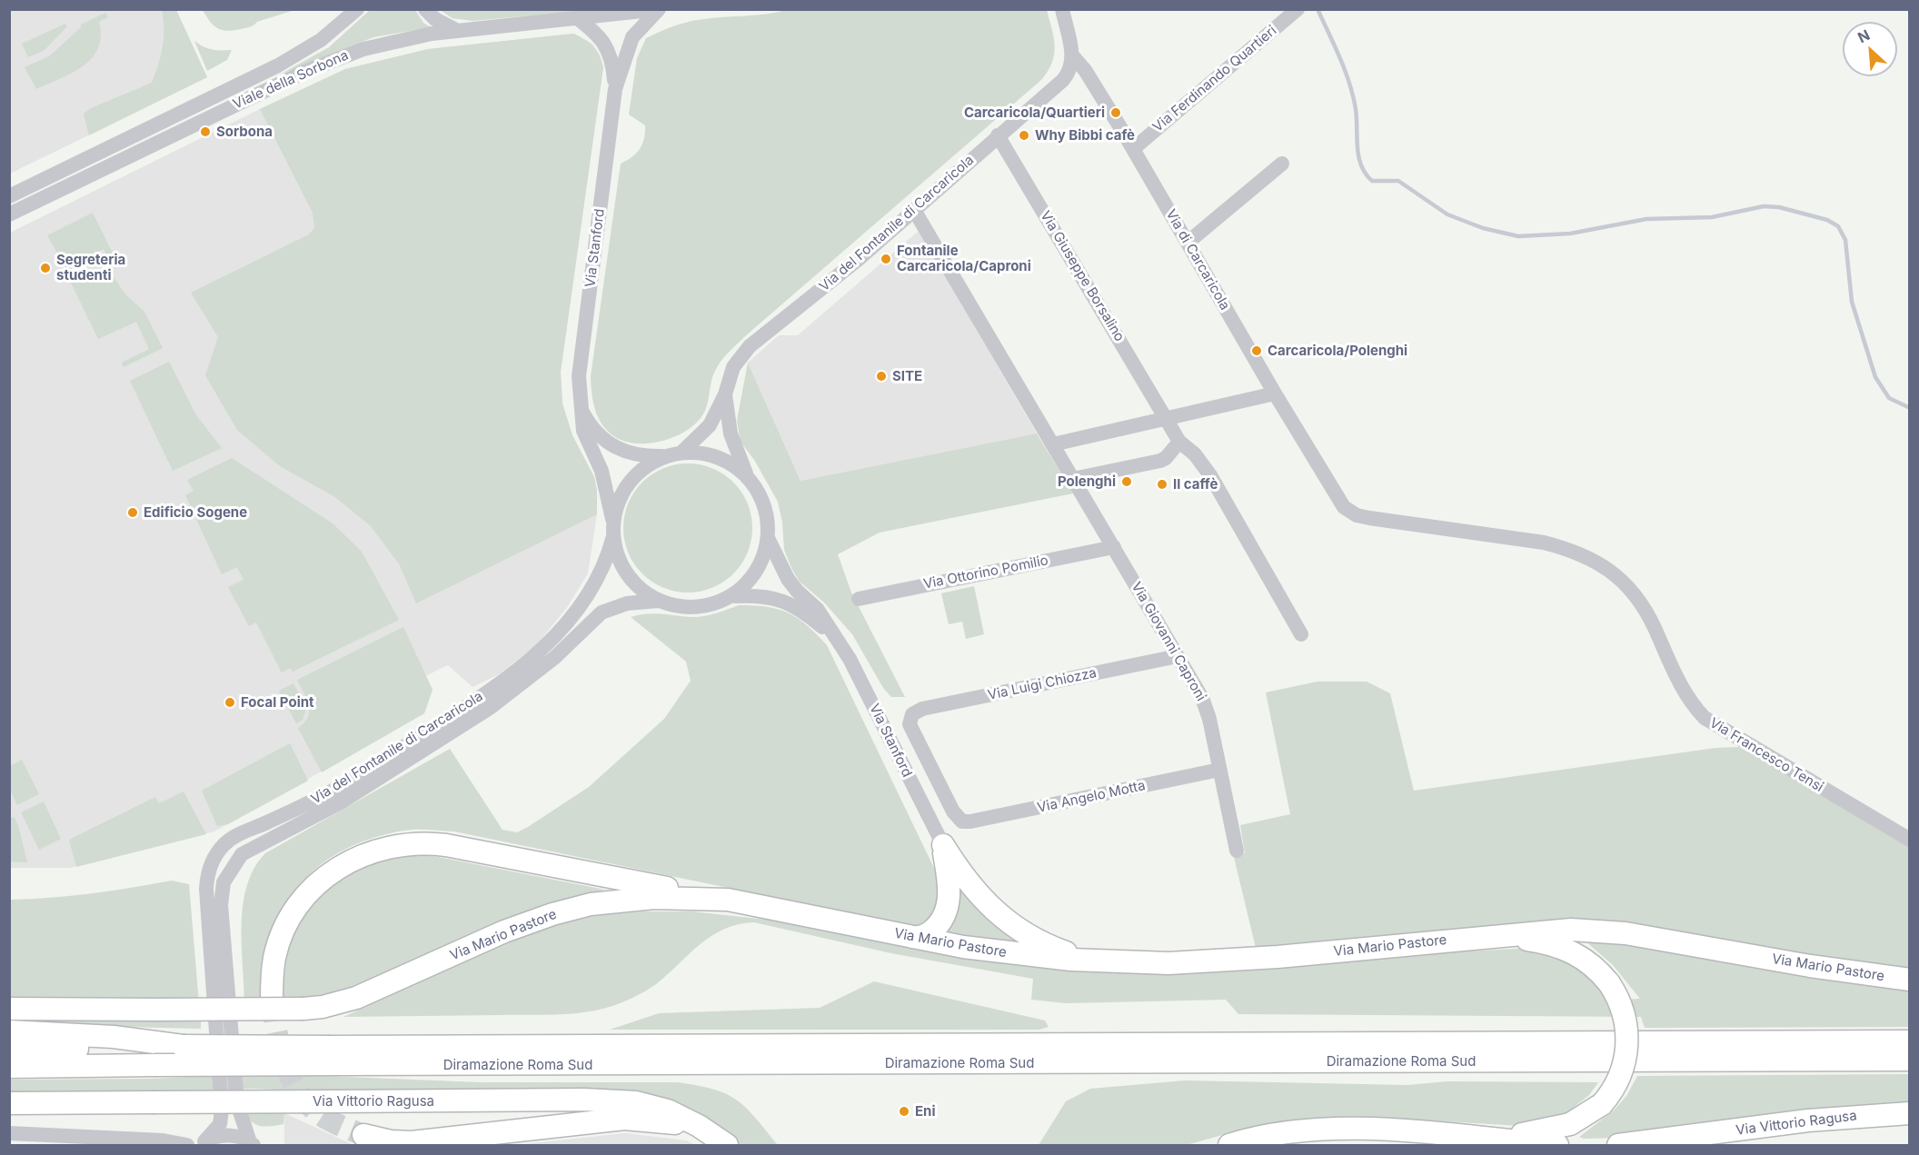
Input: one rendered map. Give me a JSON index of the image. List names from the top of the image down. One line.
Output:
{"streets":{"highway":["Via Mario Pastore","Diramazione Roma Sud","Via Vittorio Ragusa"],"street":["Via Ferdinando Quartieri","Viale della Sorbona","Via del Fontanile di Carcaricola","Via Stanford","Via di Carcaricola","Via Giuseppe Borsalino","Via Ottorino Pomilio","Via Giovanni Caproni","Via Luigi Chiozza","Via Francesco Tensi","Via Angelo Motta"]},"crossings":[["Via Ferdinando Quartieri","Via di Carcaricola"],["Viale della Sorbona","Via Stanford"],["Via del Fontanile di Carcaricola","Via Stanford"],["Via del Fontanile di Carcaricola","Via di Carcaricola"],["Via del Fontanile di Carcaricola","Via Giuseppe Borsalino"],["Via di Carcaricola","Via Francesco Tensi"],["Via Ottorino Pomilio","Via Giovanni Caproni"],["Via Giovanni Caproni","Via Luigi Chiozza"],["Via Giovanni Caproni","Via Angelo Motta"],["Via Luigi Chiozza","Via Angelo Motta"]],"places":["Carcaricola/Quartieri","Sorbona","Why Bibbi cafè","Fontanile Carcaricola/Caproni","Segreteria studenti","Carcaricola/Polenghi","SITE","Polenghi","Il caffè","Edificio Sogene","Focal Point","Eni"],"north":"top left"}
